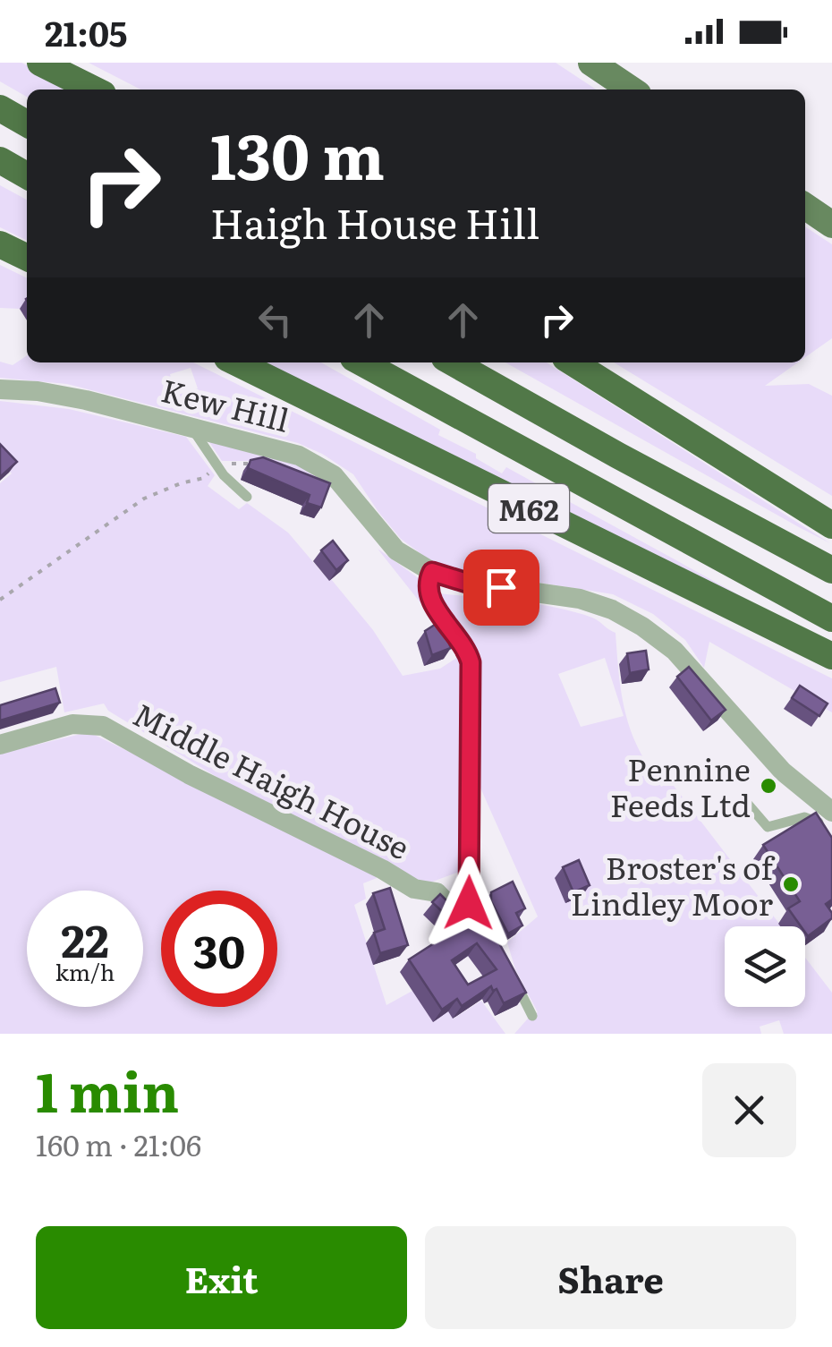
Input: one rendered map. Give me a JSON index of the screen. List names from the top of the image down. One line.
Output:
{"streets":{"highway":["M62"],"street":["Kew Hill","Middle Haigh House"]},"crossings":[["Kew Hill","Middle Haigh House"]],"places":["Pennine Feeds Ltd","Broster's of Lindley Moor"],"page":{"status":"21:05","turn":["130 m","Haigh House Hill"],"speed":"22 km/h","limit":"30","heading":["1 min","160 m · 21:06"],"buttons":["Exit","Share"]}}
